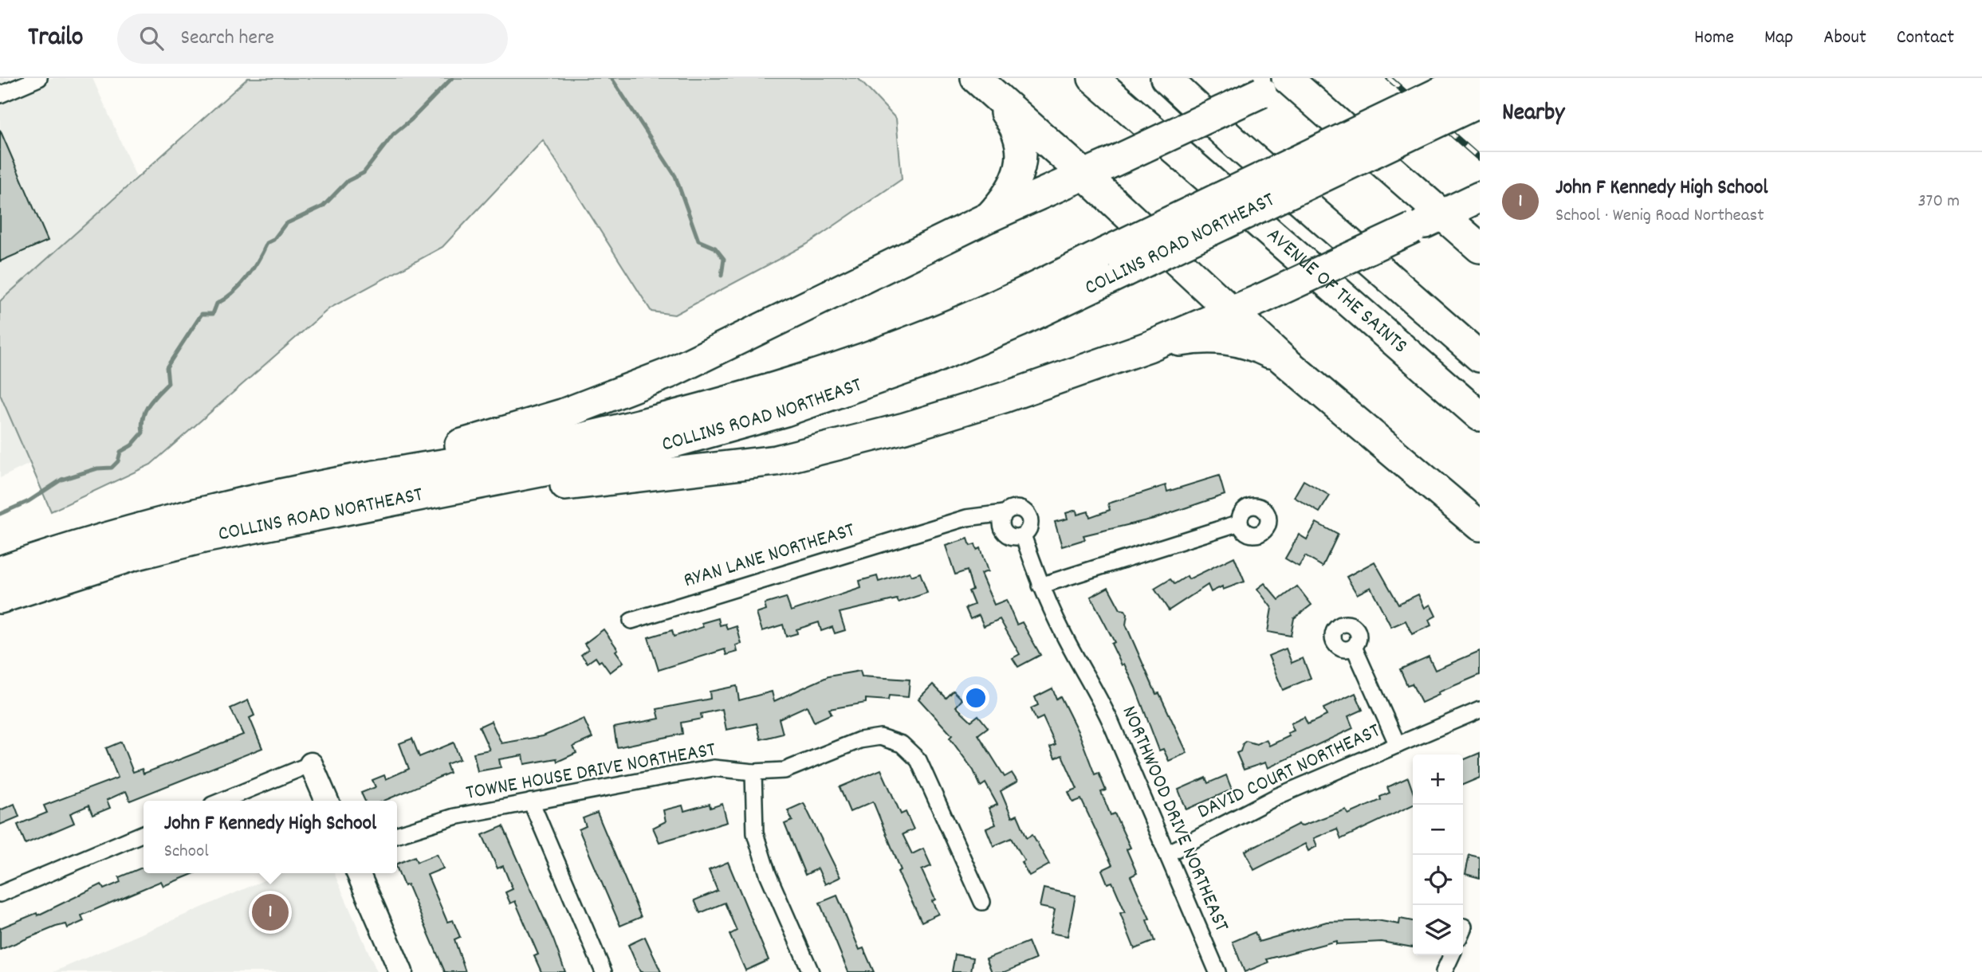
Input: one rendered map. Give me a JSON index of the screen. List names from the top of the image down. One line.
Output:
{"streets":{"highway":["COLLINS ROAD NORTHEAST","AVENUE OF THE SAINTS"],"street":["RYAN LANE NORTHEAST","TOWNE HOUSE DRIVE NORTHEAST","DAVID COURT NORTHEAST","NORTHWOOD DRIVE NORTHEAST"]},"crossings":[["RYAN LANE NORTHEAST","NORTHWOOD DRIVE NORTHEAST"],["DAVID COURT NORTHEAST","NORTHWOOD DRIVE NORTHEAST"]],"page":{"header":"Trailo","search":"Search here","nav":["Home","Map","About","Contact"],"heading":"Nearby","list":[{"mark":"1","name":"John F Kennedy High School","note":"School · Wenig Road Northeast","value":"370 m"}],"map_buttons":["+","−"],"popup":["John F Kennedy High School","School"],"pins":"1"}}
